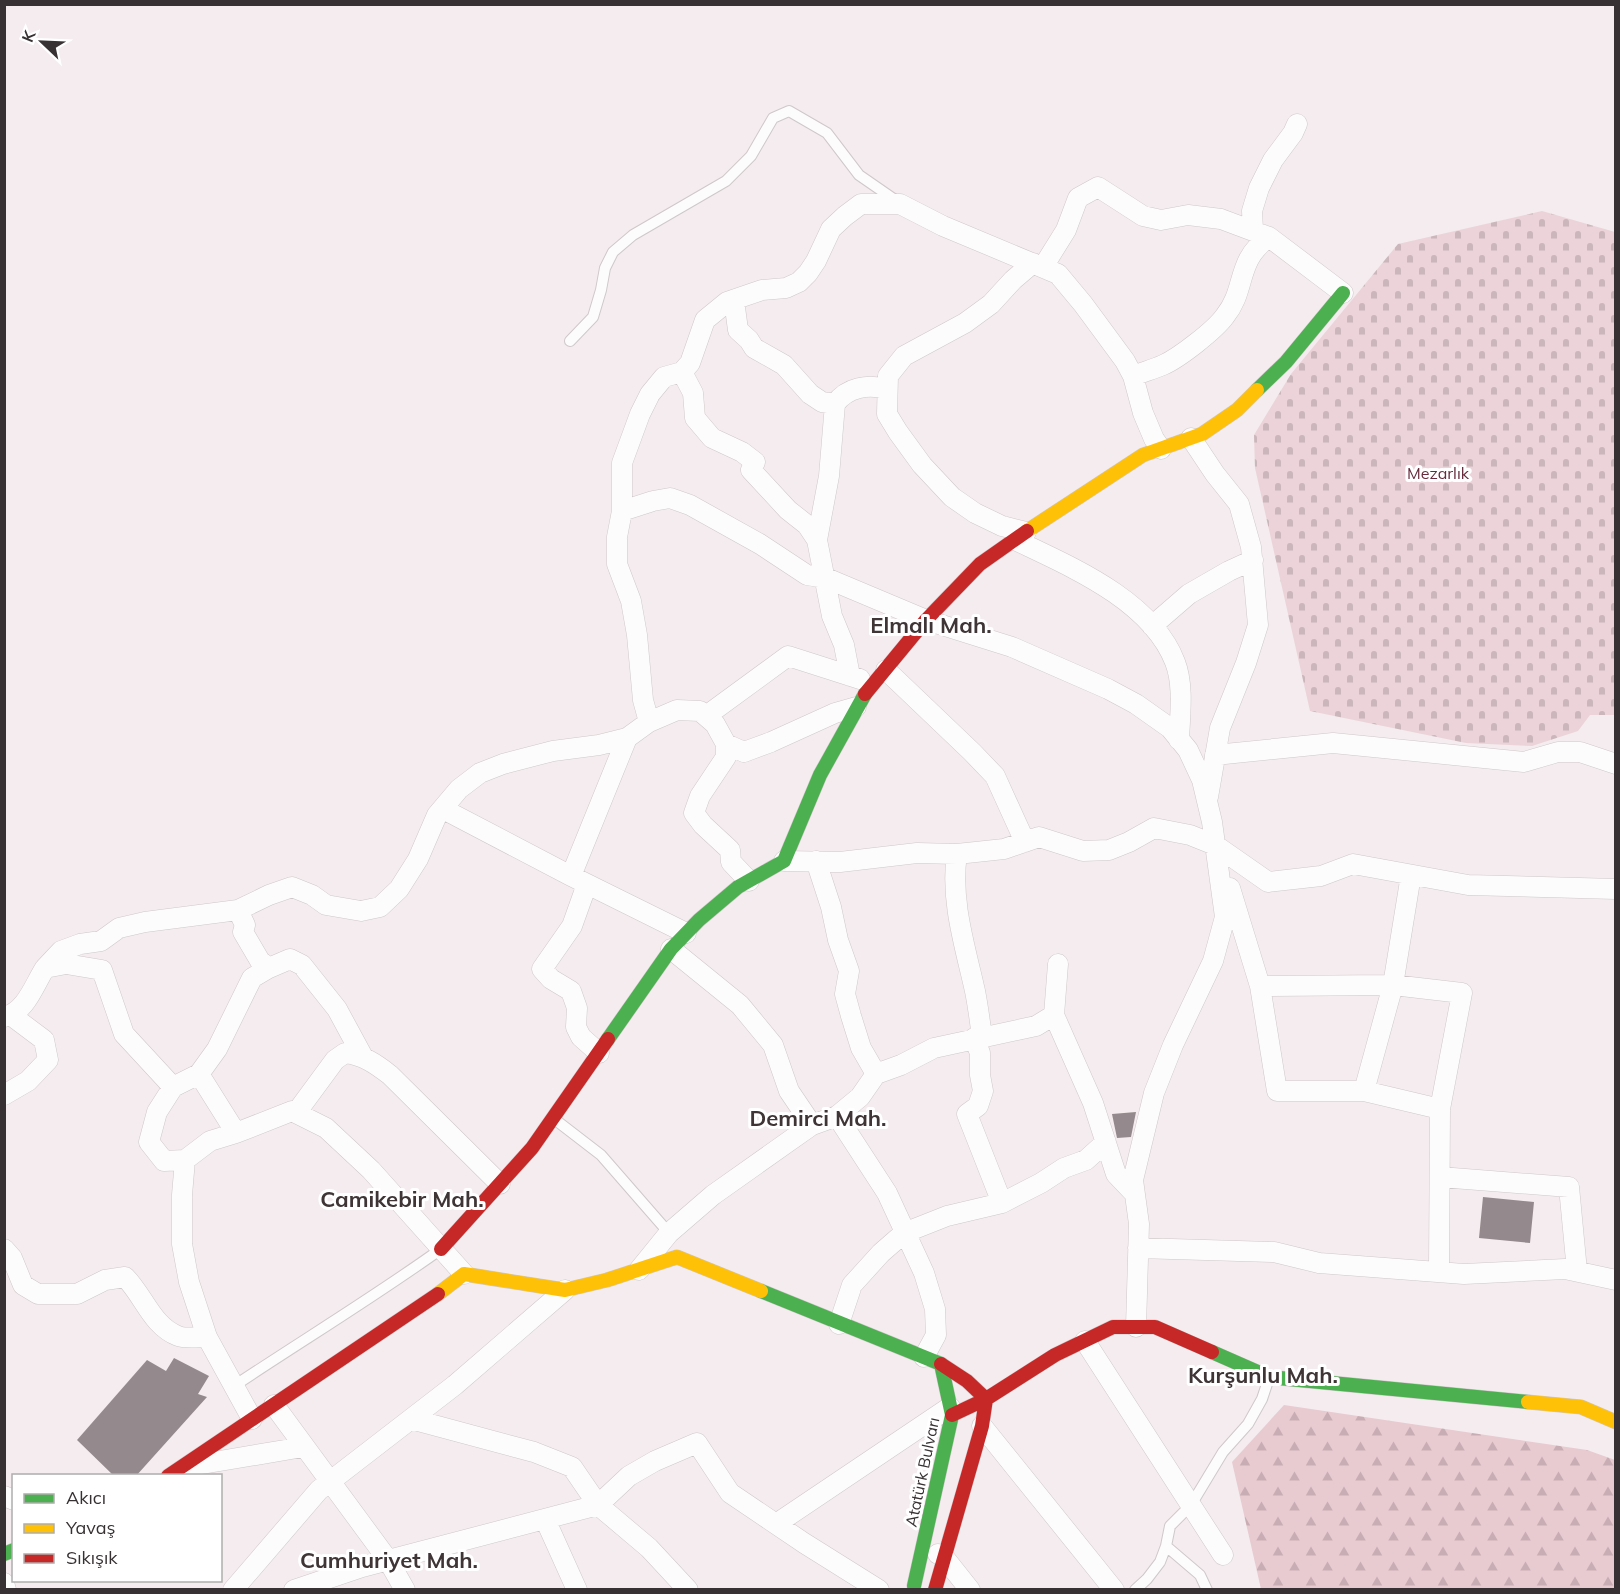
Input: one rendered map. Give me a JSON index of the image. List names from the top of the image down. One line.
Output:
{"streets":{"street":["Atatürk Bulvarı"]},"districts":["Elmalı Mah.","Demirci Mah.","Camikebir Mah.","Kurşunlu Mah.","Cumhuriyet Mah."],"parks":["Mezarlık"],"legend":["Akıcı","Yavaş","Sıkışık"],"north":"top left"}
